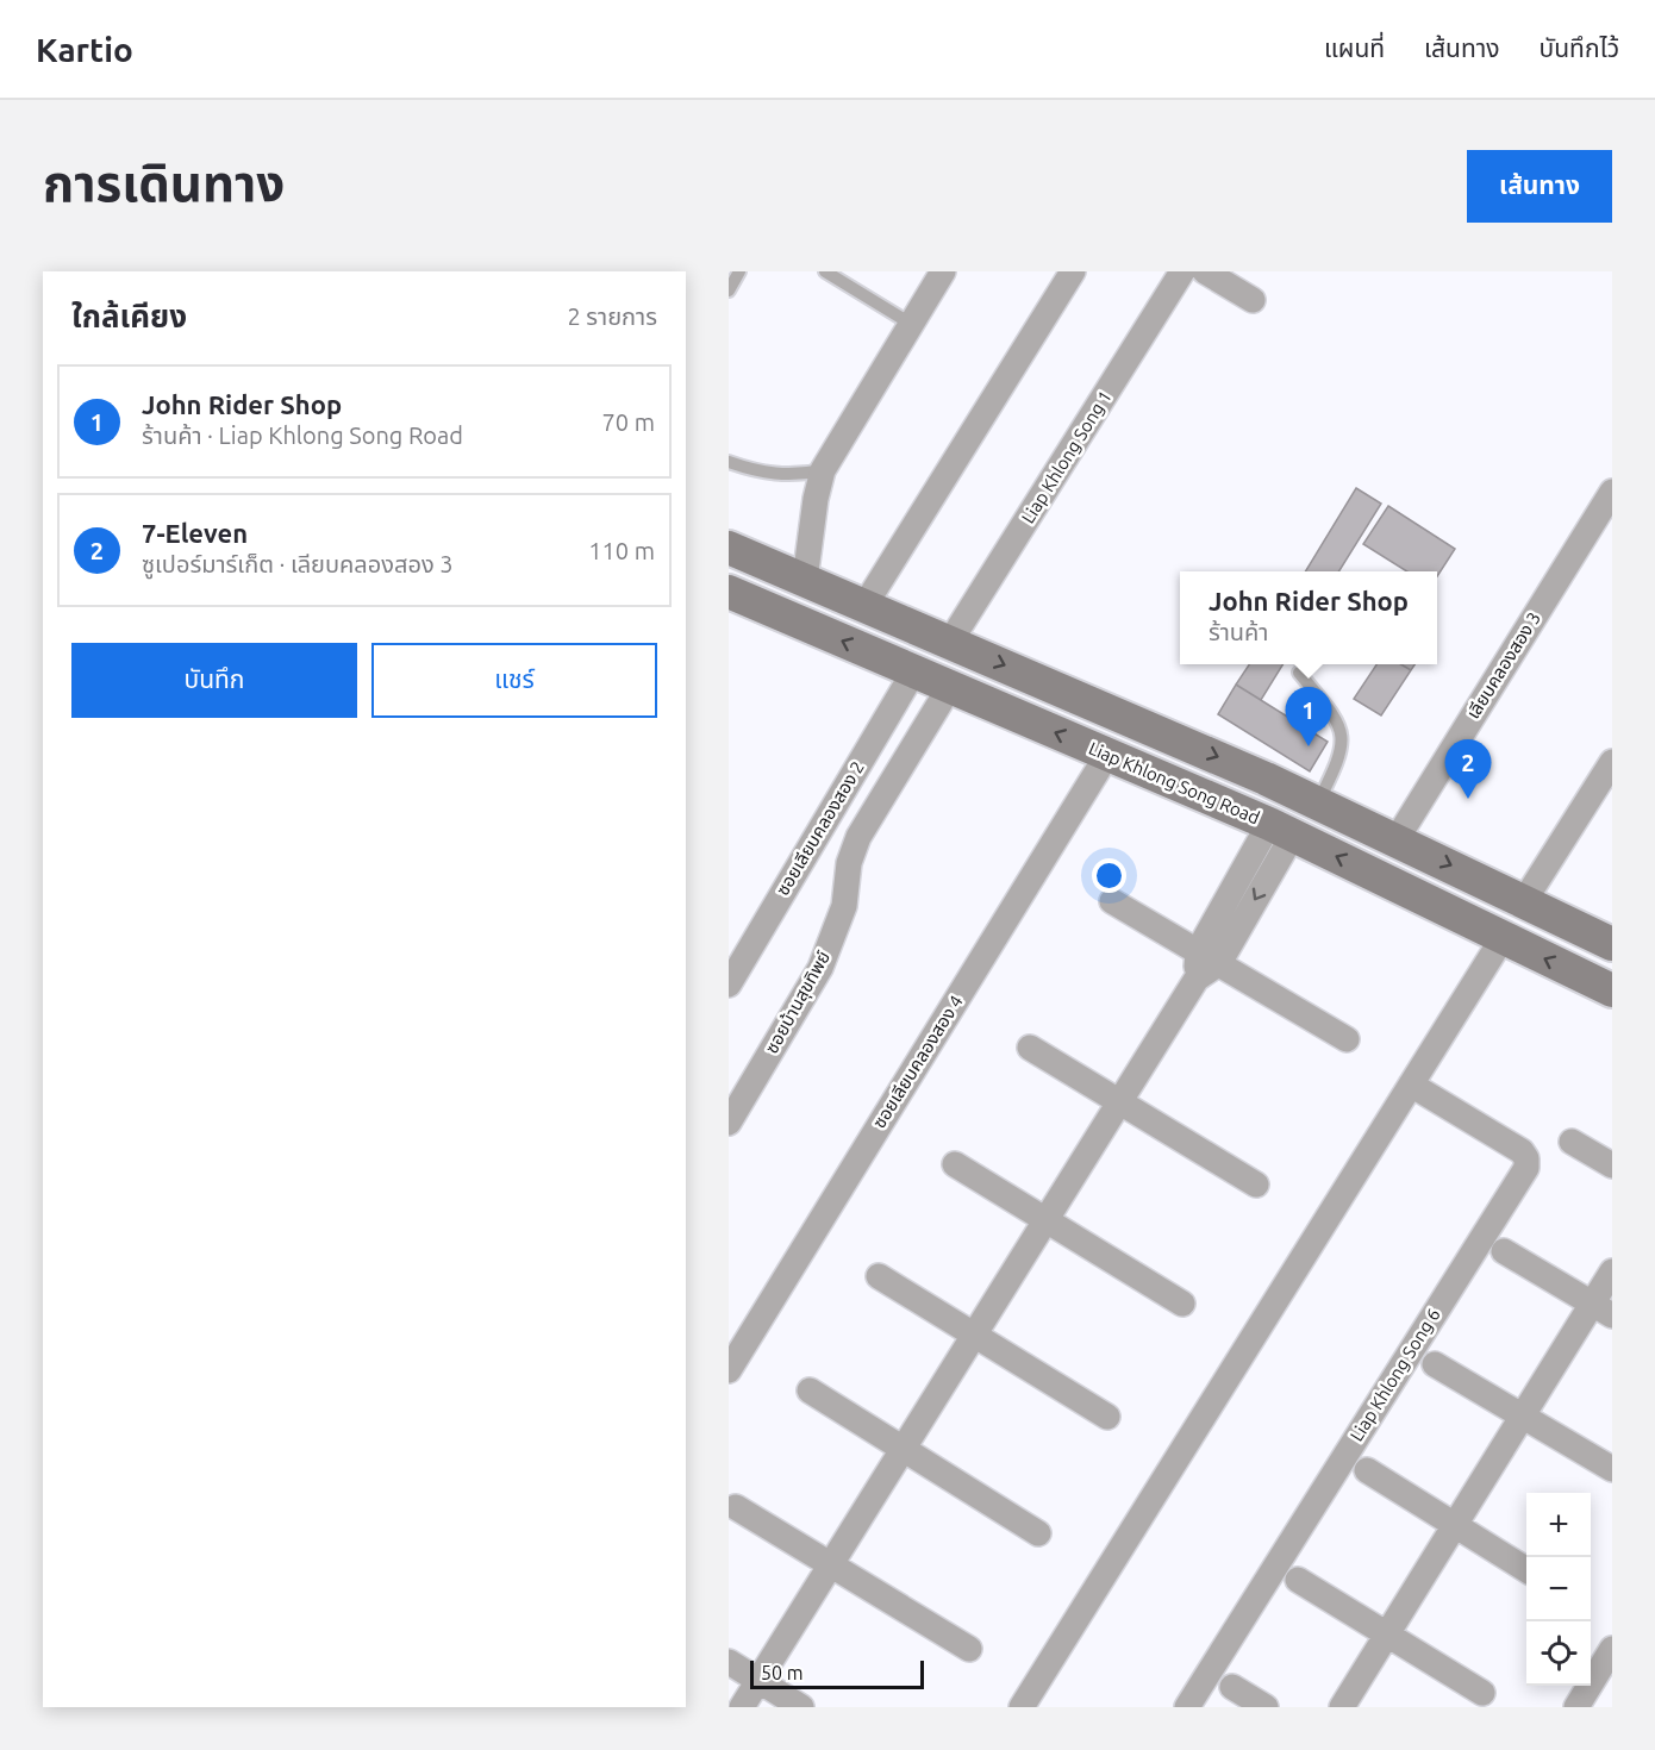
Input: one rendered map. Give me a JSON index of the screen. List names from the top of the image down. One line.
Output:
{"streets":{"main road":["Liap Khlong Song Road"],"street":["Liap Khlong Song 1","เลียบคลองสอง 3","ซอยเลียบคลองสอง 2","ซอยบ้านสุขทิพย์","ซอยเลียบคลองสอง 4","Liap Khlong Song 6"]},"crossings":[["Liap Khlong Song Road","ซอยเลียบคลองสอง 2"],["Liap Khlong Song Road","ซอยบ้านสุขทิพย์"],["Liap Khlong Song Road","ซอยเลียบคลองสอง 4"]],"scale_bar":"50 m","page":{"header":"Kartio","nav":["แผนที่","เส้นทาง","บันทึกไว้"],"title":"การเดินทาง","buttons":["เส้นทาง",["บันทึก","แชร์"]],"heading":["ใกล้เคียง","2 รายการ"],"list":[{"mark":"1","name":"John Rider Shop","note":"ร้านค้า · Liap Khlong Song Road","value":"70 m"},{"mark":"2","name":"7-Eleven","note":"ซูเปอร์มาร์เก็ต · เลียบคลองสอง 3","value":"110 m"}],"popup":["John Rider Shop","ร้านค้า"],"pins":["1","2"],"map_buttons":["+","−"],"scale":"50 m"}}
